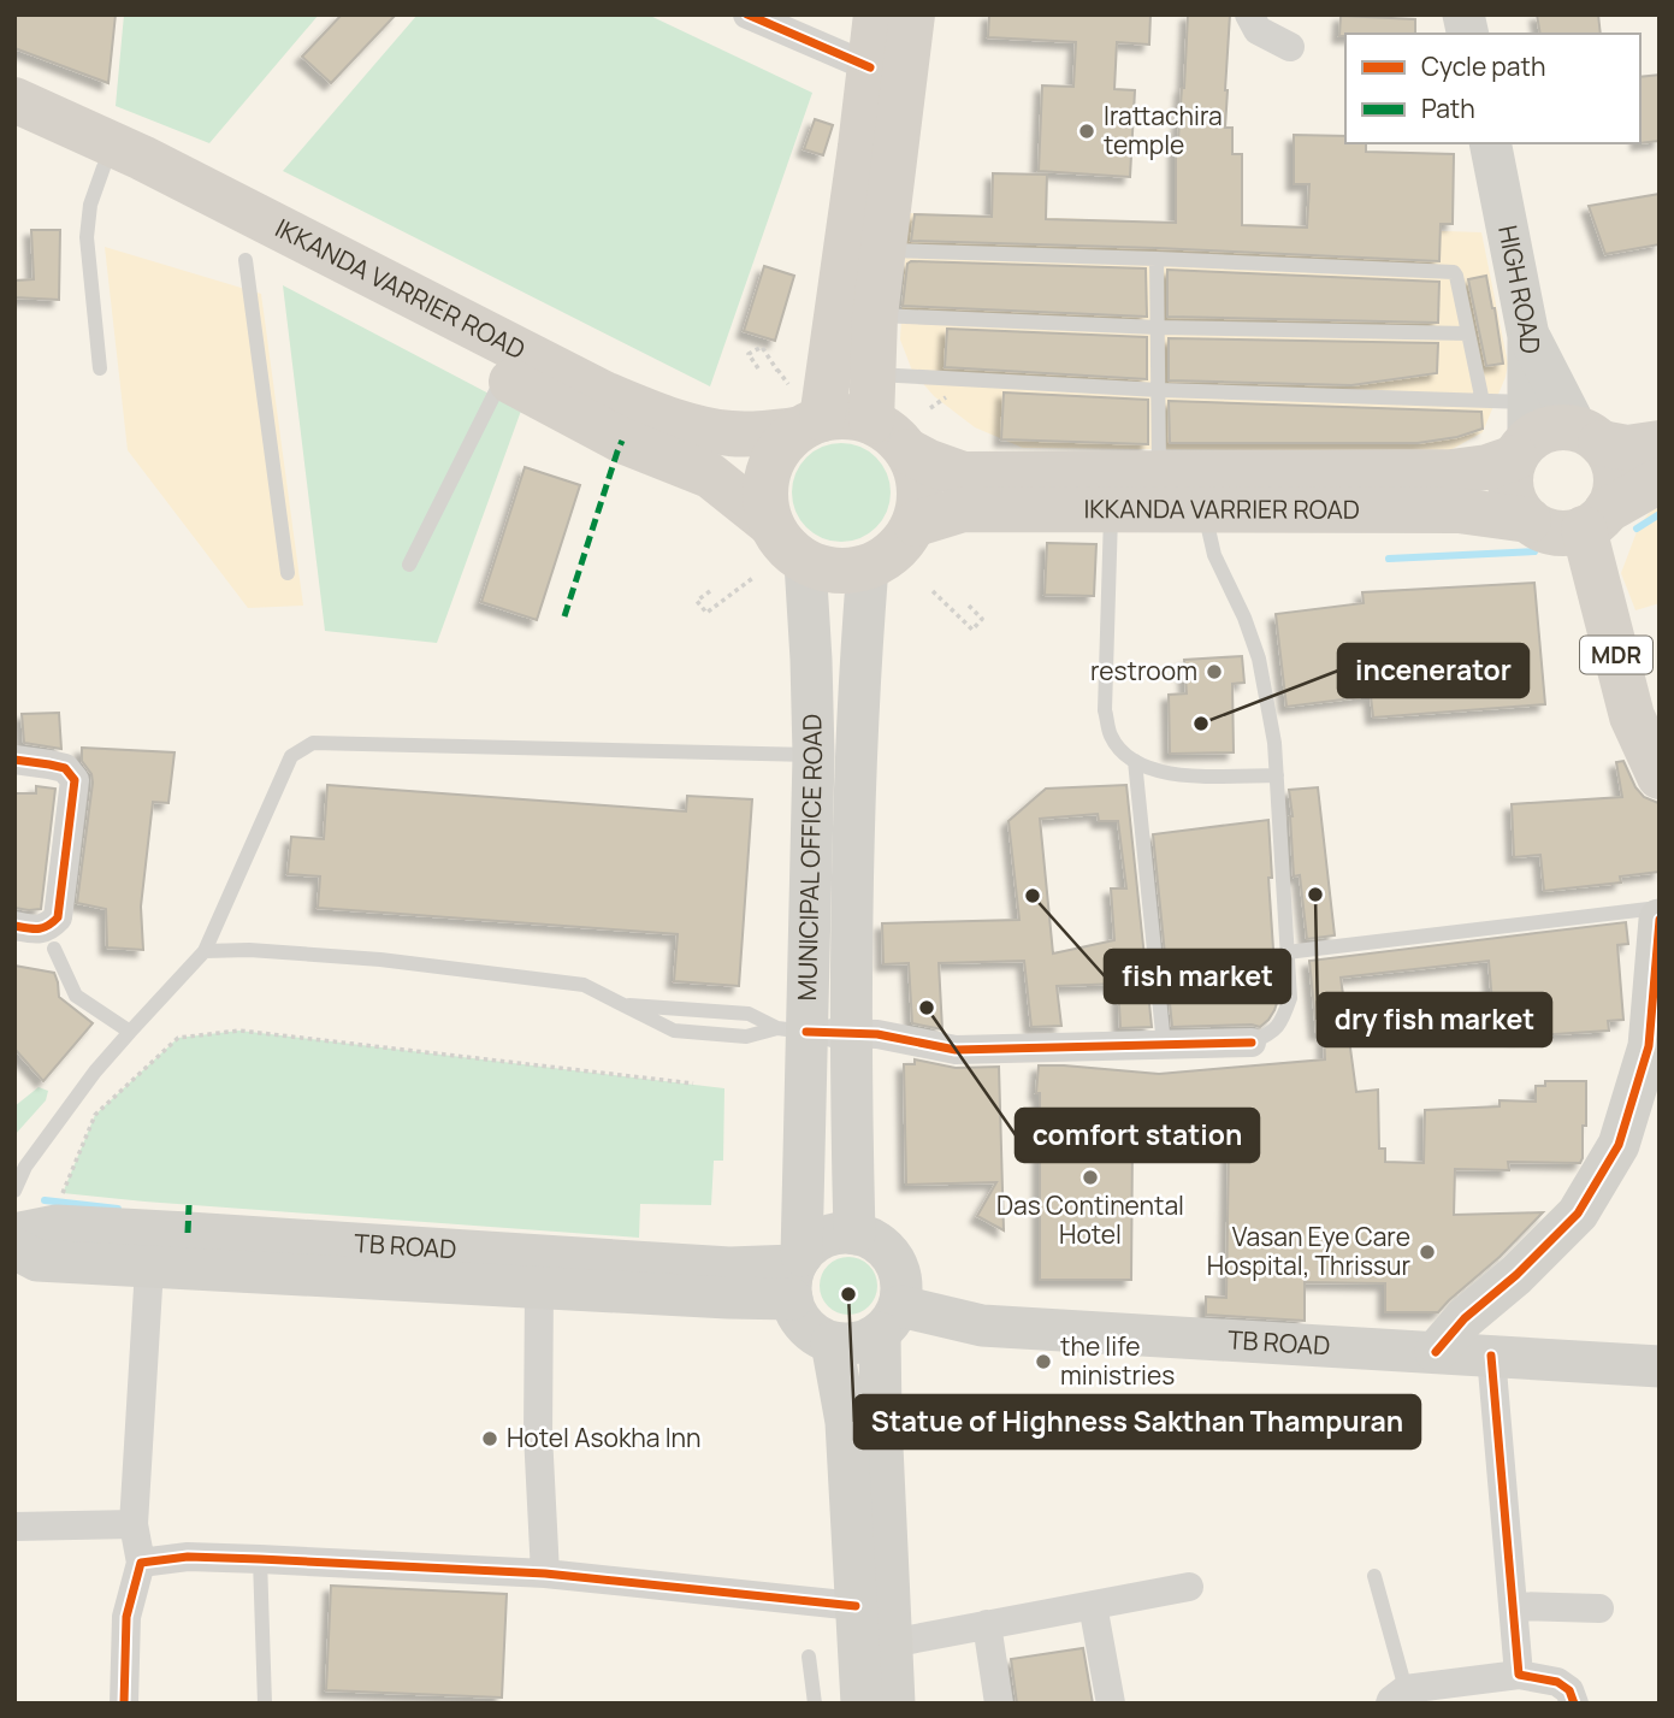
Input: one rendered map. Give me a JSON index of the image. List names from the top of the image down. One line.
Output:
{"streets":{"main road":["IKKANDA VARRIER ROAD","HIGH ROAD","MDR","MUNICIPAL OFFICE ROAD","TB ROAD"]},"crossings":[["IKKANDA VARRIER ROAD","HIGH ROAD"],["IKKANDA VARRIER ROAD","MDR"],["IKKANDA VARRIER ROAD","MUNICIPAL OFFICE ROAD"],["HIGH ROAD","MDR"],["MUNICIPAL OFFICE ROAD","TB ROAD"]],"places":["Irattachira temple","restroom","incenerator","dry fish market","fish market","comfort station","Das Continental Hotel","Vasan Eye Care Hospital, Thrissur","Statue of Highness Sakthan Thampuran","the life ministries","Hotel Asokha Inn"],"legend":["Cycle path","Path"]}
